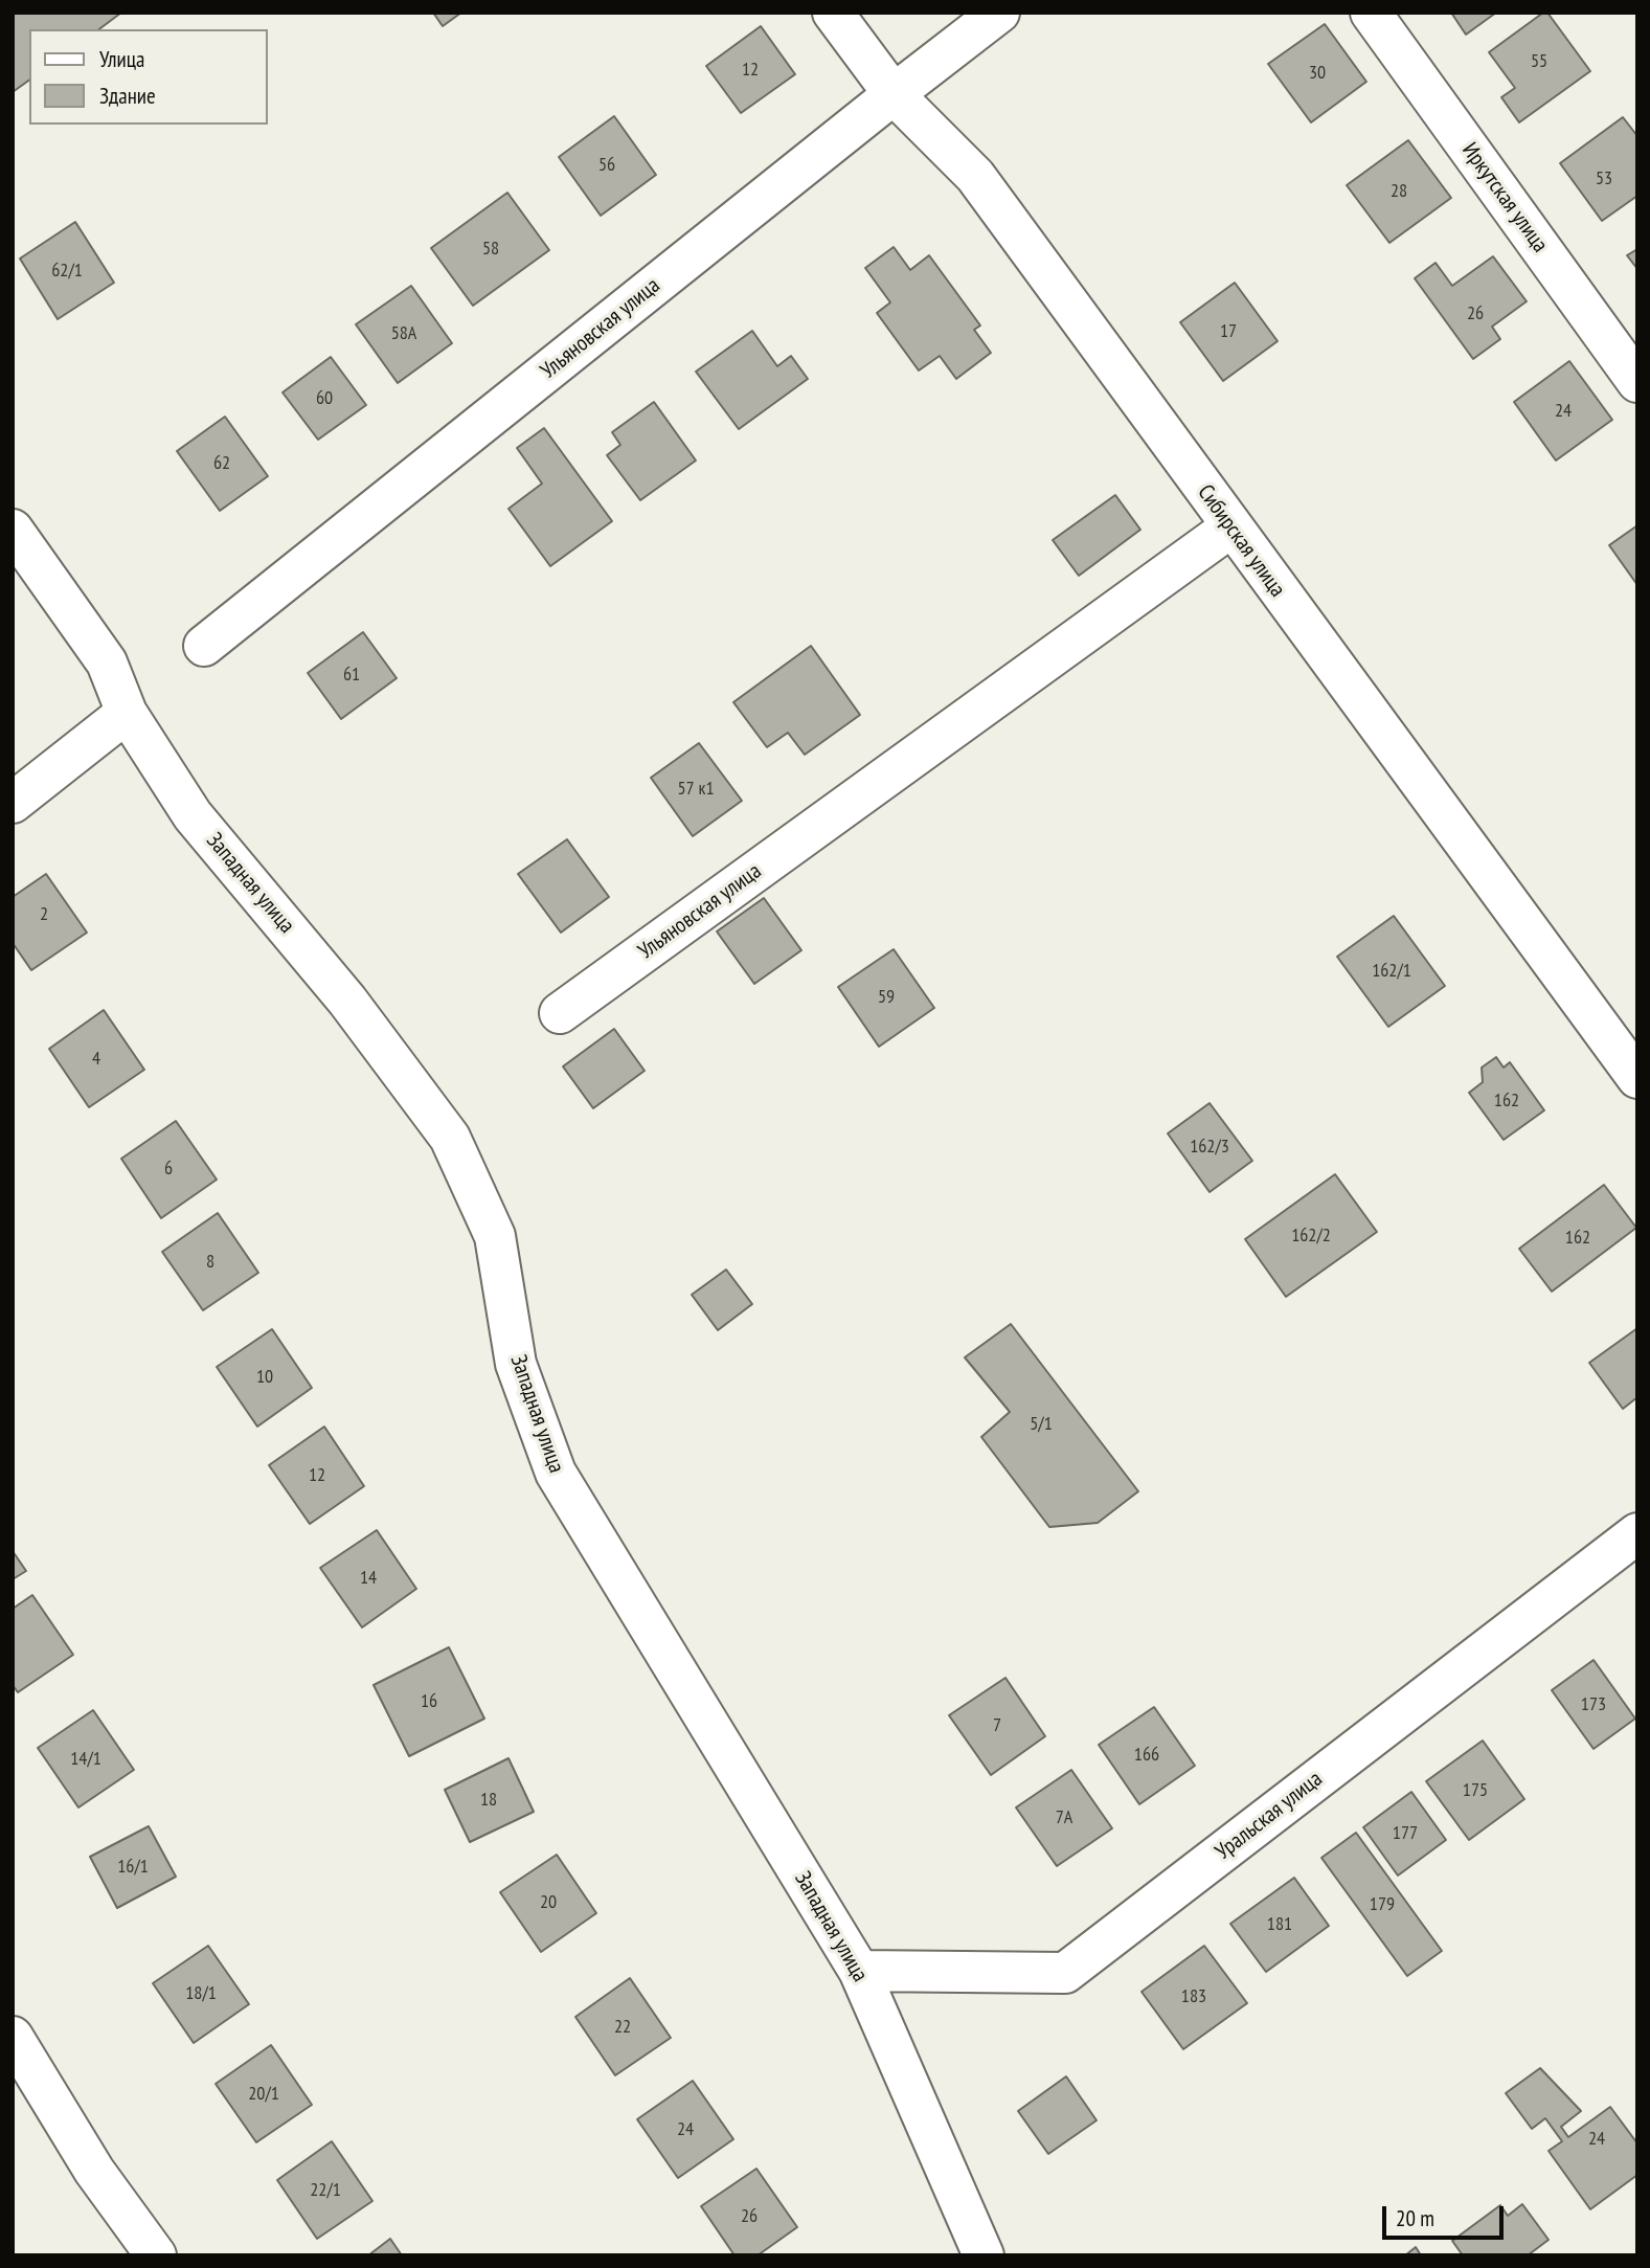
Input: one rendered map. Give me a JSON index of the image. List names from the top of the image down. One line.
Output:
{"streets":{"street":["Иркутская улица","Ульяновская улица","Сибирская улица","Западная улица","Уральская улица"]},"crossings":[["Ульяновская улица","Сибирская улица"],["Западная улица","Уральская улица"]],"house_numbers":["55","12","30","56","53","28","58","62/1","26","17","58А","60","24","62","61","57 к1","2","162/1","59","4","162","162/3","6","162/2","162","8","10","5/1","12","14","16","173","7","166","14/1","175","18","7А","177","16/1","20","179","181","18/1","183","22","20/1","24","24","22/1","26"],"legend":["Улица","Здание"],"scale_bar":"20 m"}
